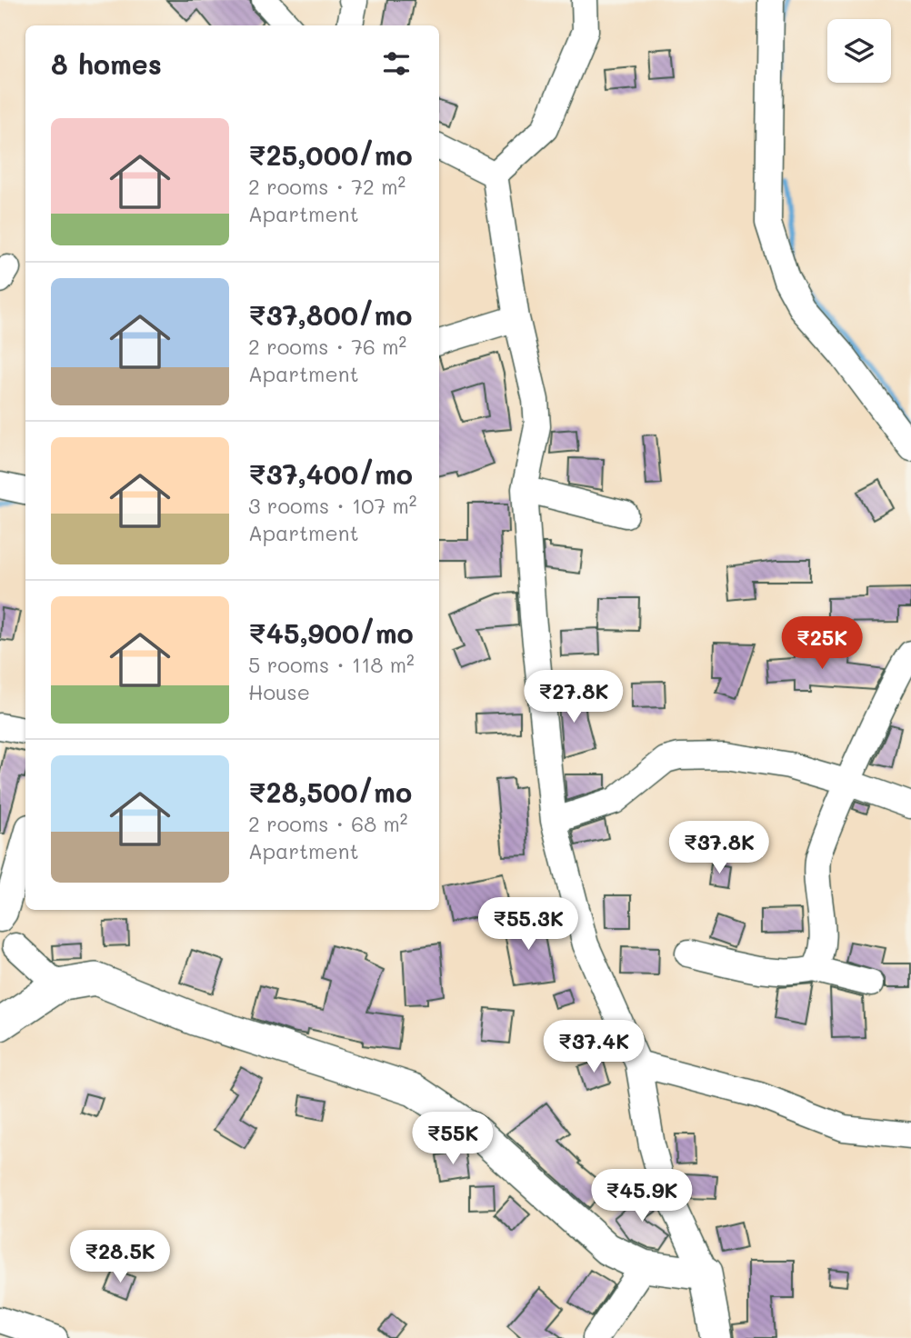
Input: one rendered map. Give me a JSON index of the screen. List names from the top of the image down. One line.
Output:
{"page":{"heading":"8 homes","list":[{"name":"₹25,000/mo","note":"2 rooms · 72 m² · Apartment"},{"name":"₹37,800/mo","note":"2 rooms · 76 m² · Apartment"},{"name":"₹37,400/mo","note":"3 rooms · 107 m² · Apartment"},{"name":"₹45,900/mo","note":"5 rooms · 118 m² · House"},{"name":"₹28,500/mo","note":"2 rooms · 68 m² · Apartment"}],"price":["₹25K","₹27.8K","₹37.8K","₹55.3K","₹37.4K","₹55K","₹45.9K","₹28.5K"]}}
